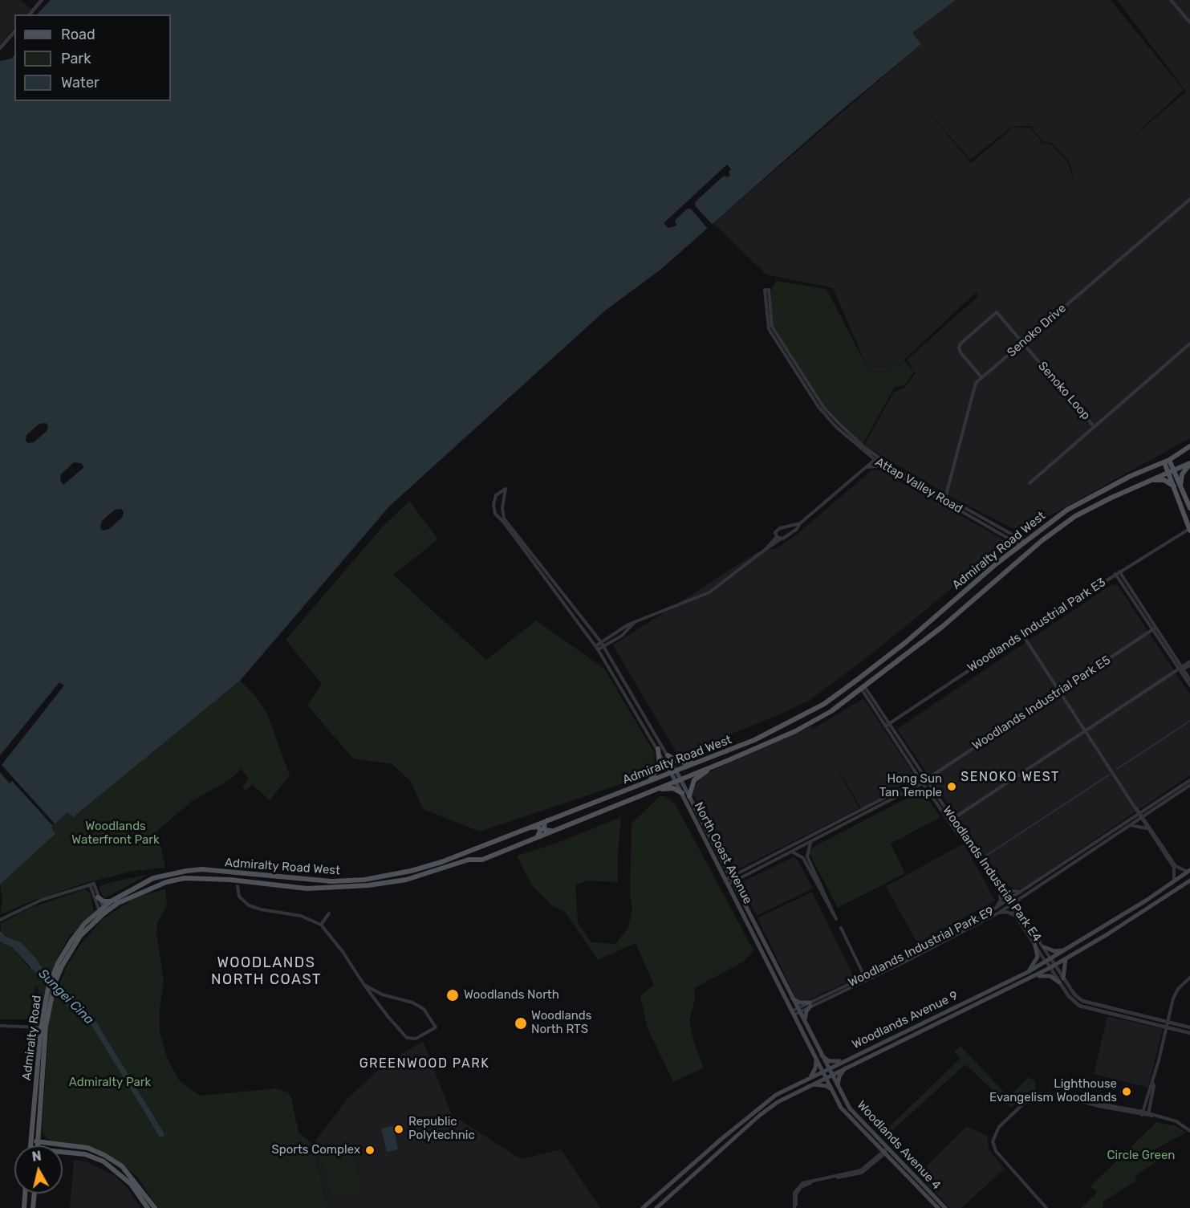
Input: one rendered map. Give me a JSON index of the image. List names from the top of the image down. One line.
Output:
{"streets":{"main road":["Admiralty Road West","North Coast Avenue","Woodlands Avenue 9","Admiralty Road","Woodlands Avenue 4"],"street":["Senoko Drive","Senoko Loop","Attap Valley Road","Woodlands Industrial Park E3","Woodlands Industrial Park E5","Woodlands Industrial Park E4","Woodlands Industrial Park E9"]},"crossings":[["Senoko Drive","Senoko Loop"],["Senoko Drive","Attap Valley Road"],["Attap Valley Road","Admiralty Road West"],["Admiralty Road West","North Coast Avenue"],["Admiralty Road West","Woodlands Industrial Park E4"],["Admiralty Road West","Admiralty Road"],["Woodlands Industrial Park E3","Woodlands Industrial Park E4"],["Woodlands Industrial Park E5","North Coast Avenue"],["Woodlands Industrial Park E5","Woodlands Industrial Park E4"],["North Coast Avenue","Woodlands Industrial Park E9"],["North Coast Avenue","Woodlands Avenue 9"],["North Coast Avenue","Woodlands Avenue 4"],["Woodlands Industrial Park E4","Woodlands Industrial Park E9"],["Woodlands Industrial Park E4","Woodlands Avenue 9"],["Woodlands Avenue 9","Woodlands Avenue 4"]],"districts":["SENOKO WEST","WOODLANDS NORTH COAST","GREENWOOD PARK"],"water":["Sungei Cina"],"parks":["Woodlands Waterfront Park","Admiralty Park","Circle Green"],"places":["Hong Sun Tan Temple","Woodlands North","Woodlands North RTS","Lighthouse Evangelism Woodlands","Republic Polytechnic","Sports Complex"],"legend":["Road","Park","Water"],"north":"top"}
